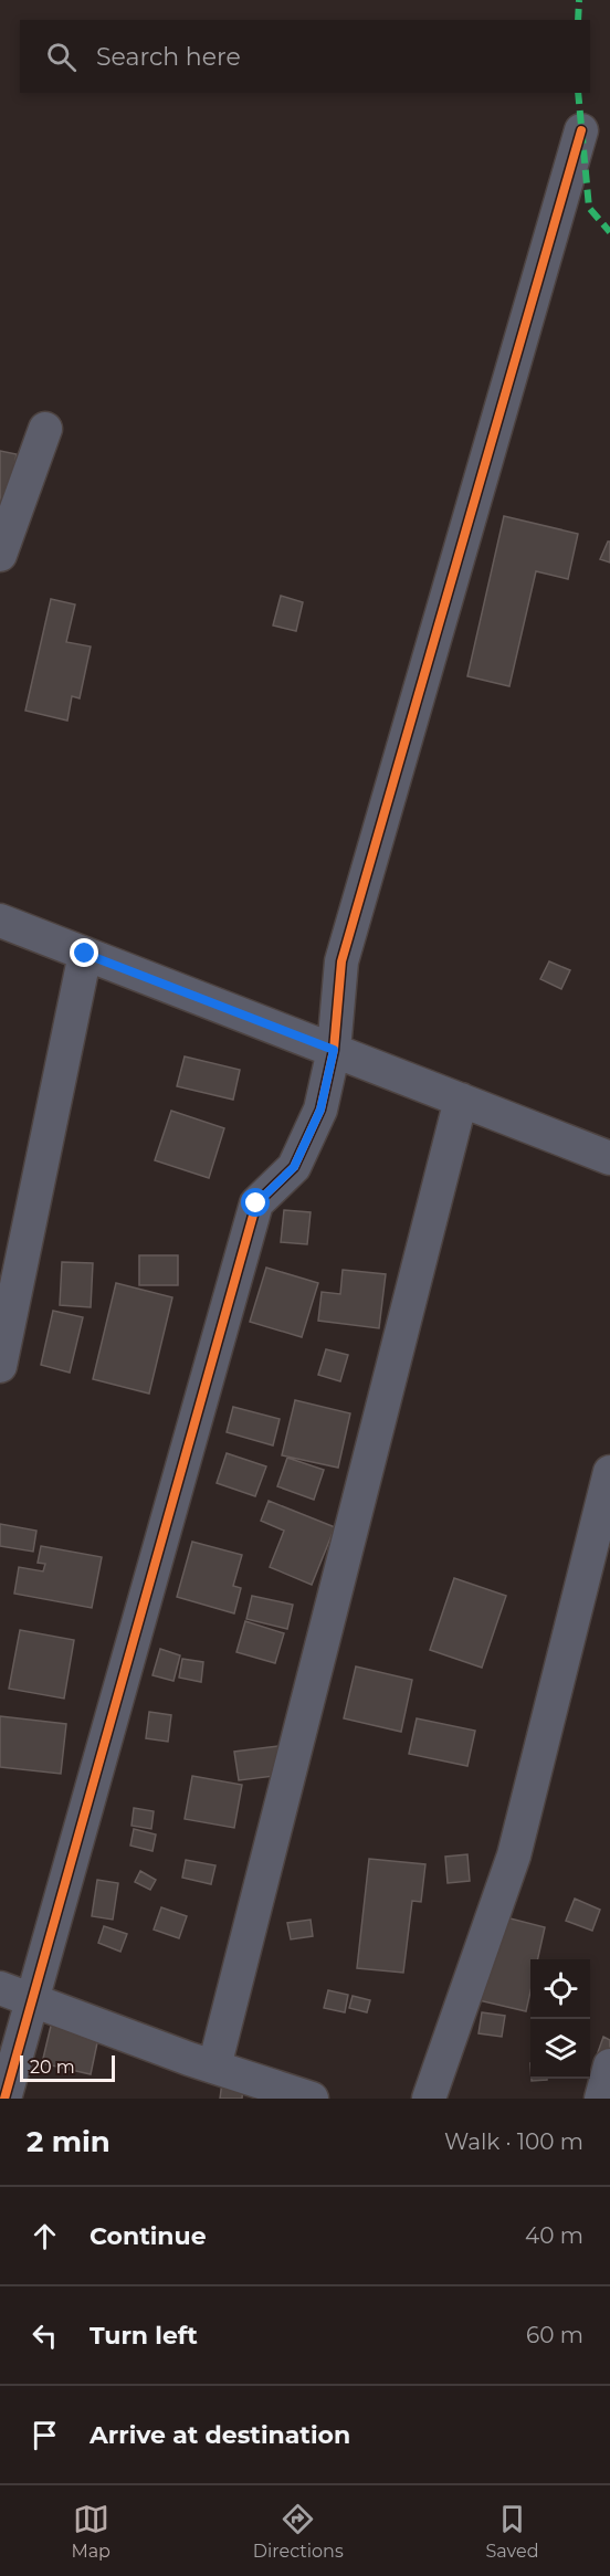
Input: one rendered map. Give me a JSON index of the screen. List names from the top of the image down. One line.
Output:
{"scale_bar":"20 m","page":{"search":"Search here","scale":"20 m","heading":["2 min","Walk · 100 m"],"list":[["Continue","40 m"],["Turn left","60 m"],"Arrive at destination"],"nav":["Map","Directions","Saved"]}}
